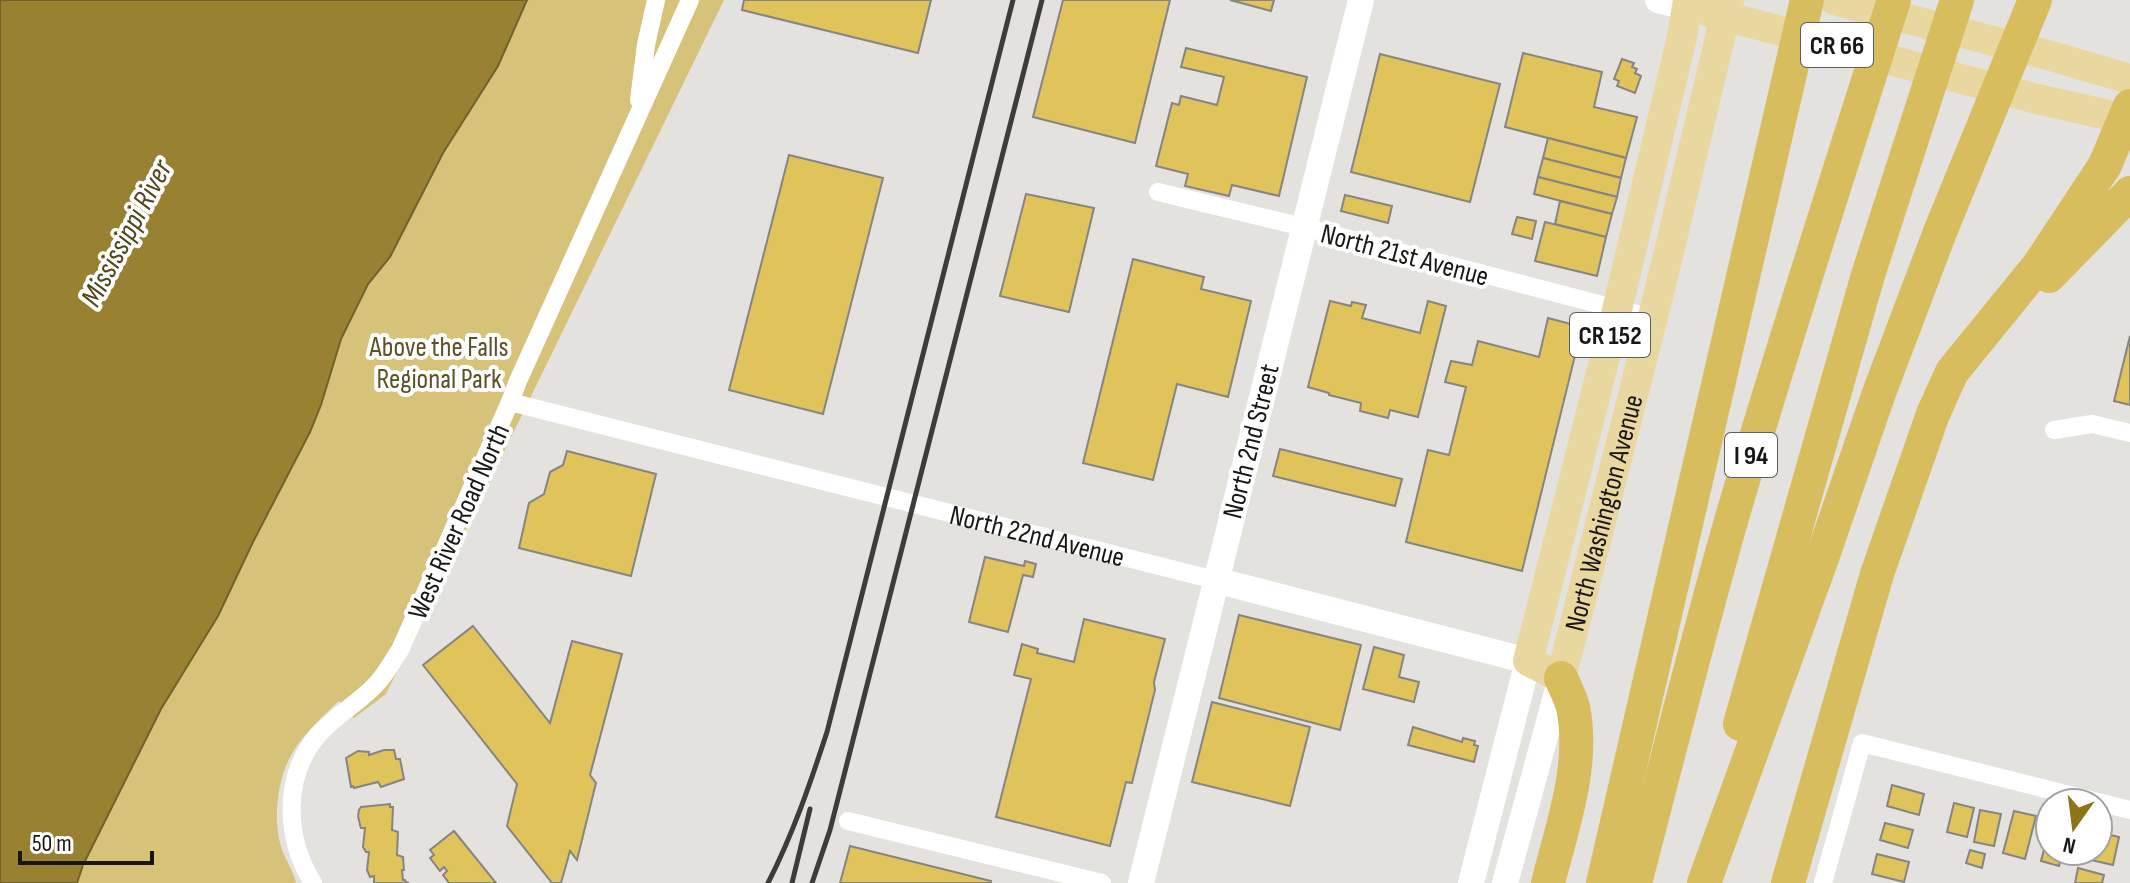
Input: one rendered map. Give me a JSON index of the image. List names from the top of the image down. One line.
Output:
{"streets":{"highway":["I 94"],"main road":["CR 66","CR 152","North Washington Avenue","North 22nd Avenue"],"street":["North 21st Avenue","North 2nd Street","West River Road North"]},"crossings":[["CR 66","North Washington Avenue"],["North 21st Avenue","North 2nd Street"],["North 21st Avenue","North Washington Avenue"],["North 2nd Street","North 22nd Avenue"],["North Washington Avenue","North 22nd Avenue"],["West River Road North","North 22nd Avenue"]],"water":["Mississippi River"],"parks":["Above the Falls Regional Park"],"scale_bar":"50 m","north":"bottom"}
